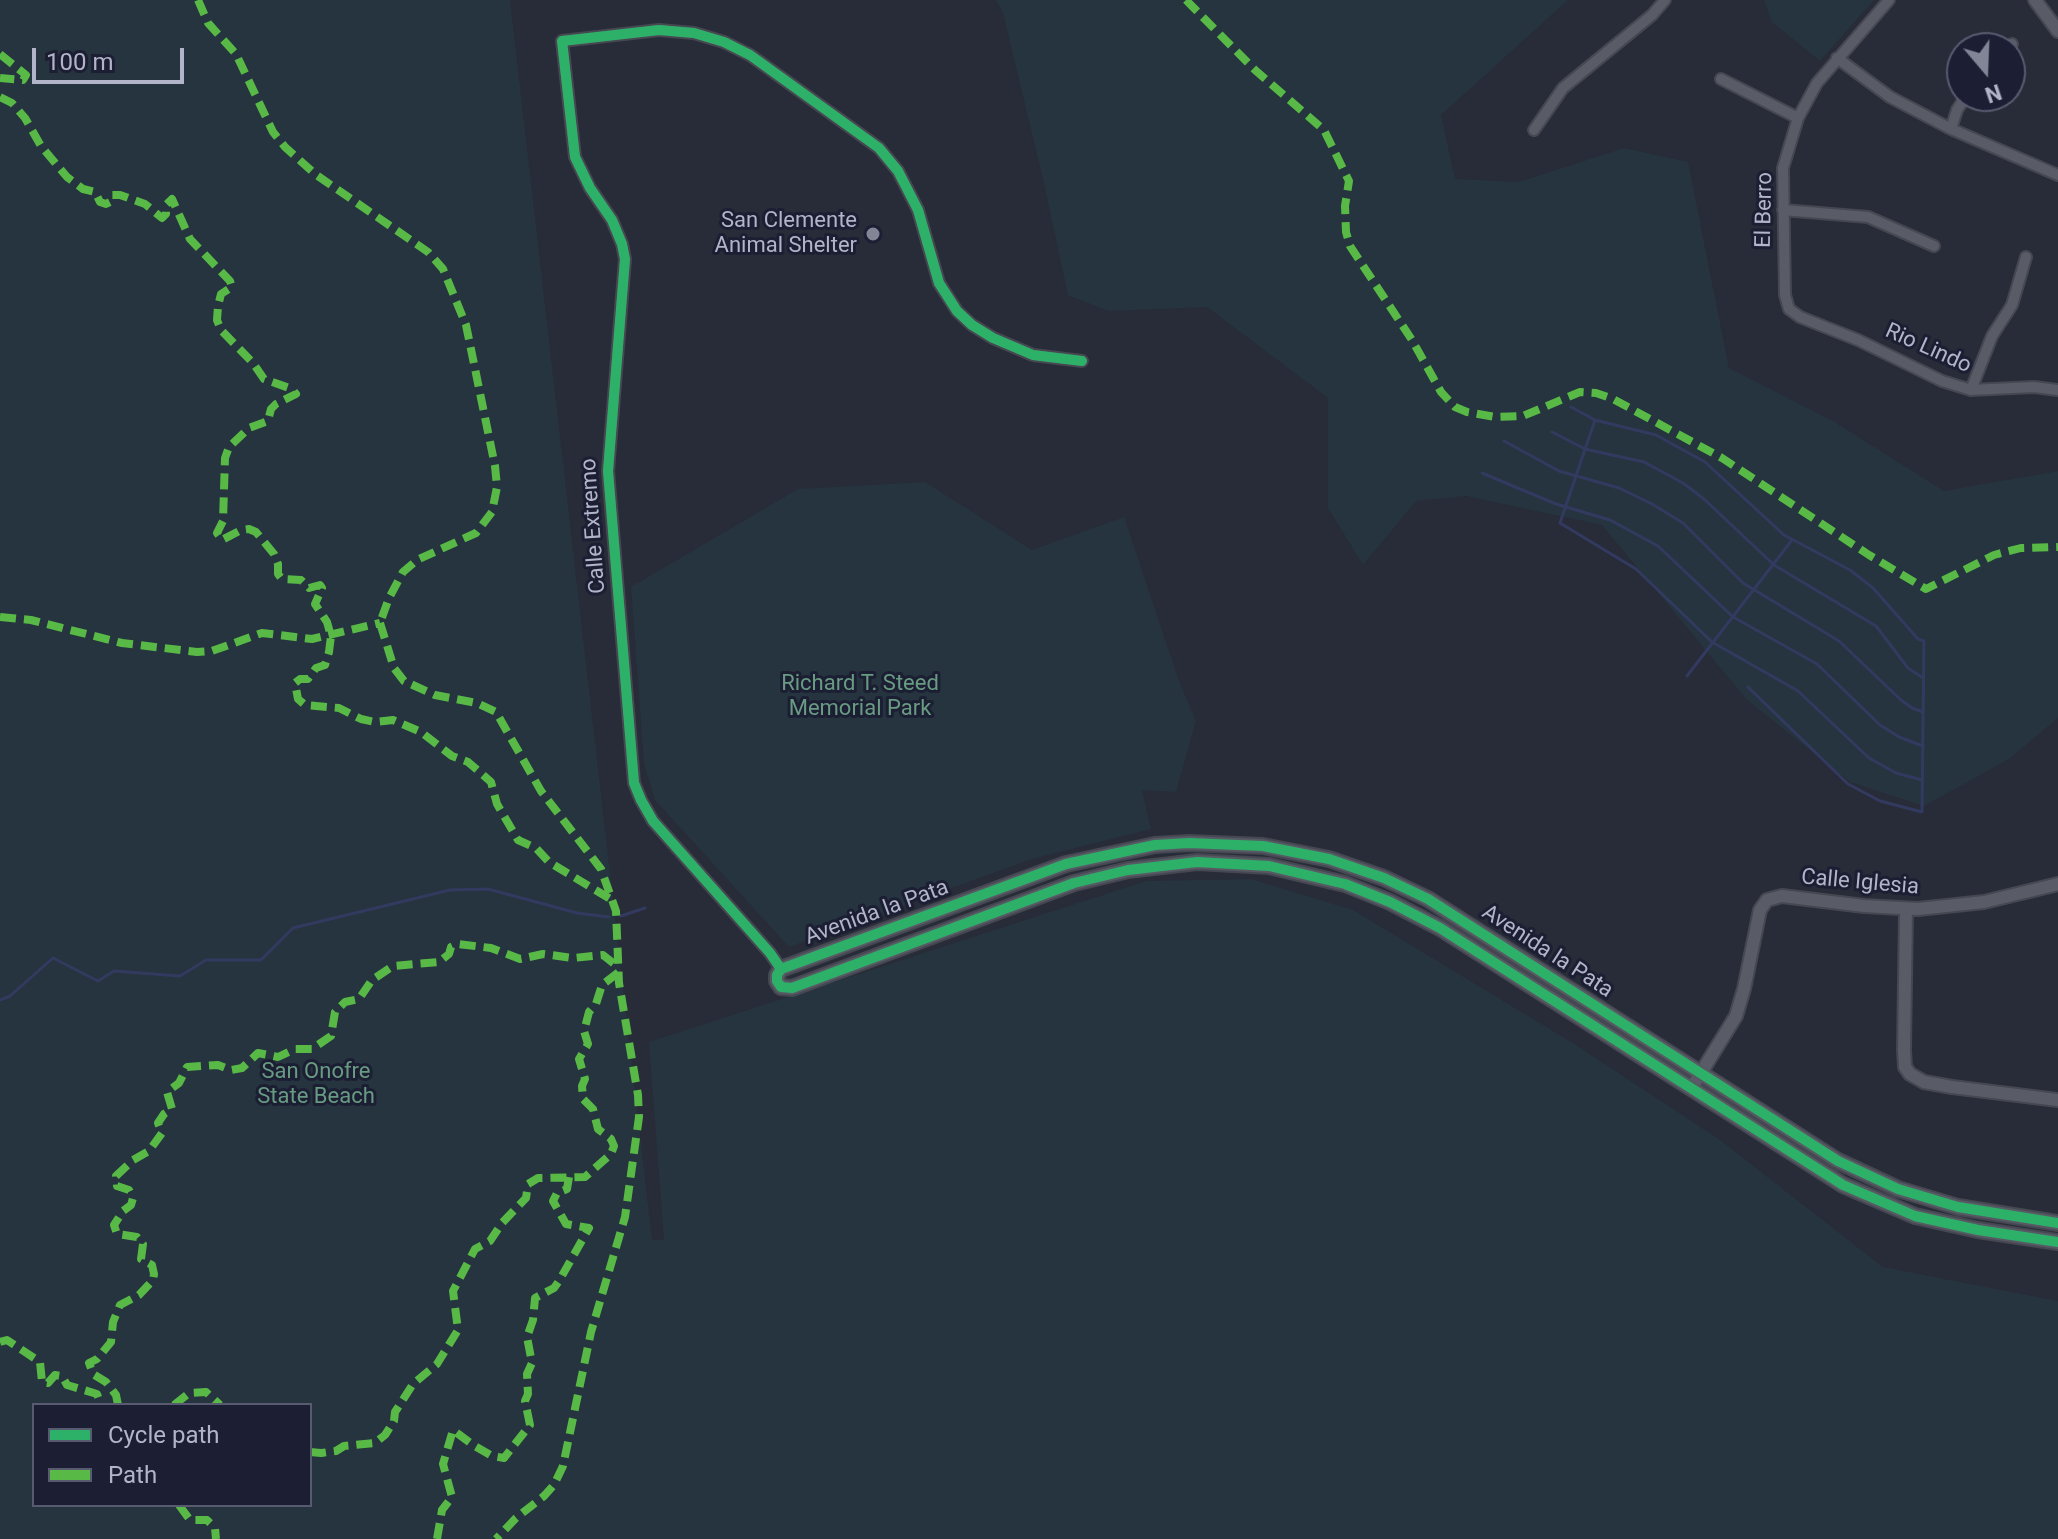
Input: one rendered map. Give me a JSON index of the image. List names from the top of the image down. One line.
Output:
{"streets":{"main road":["Avenida la Pata"],"street":["El Berro","Rio Lindo","Calle Extremo","Calle Iglesia"]},"crossings":[["El Berro","Rio Lindo"],["Calle Extremo","Avenida la Pata"],["Calle Iglesia","Avenida la Pata"]],"parks":["Richard T. Steed Memorial Park","San Onofre State Beach"],"places":["San Clemente Animal Shelter"],"legend":["Cycle path","Path"],"scale_bar":"100 m","north":"bottom"}
